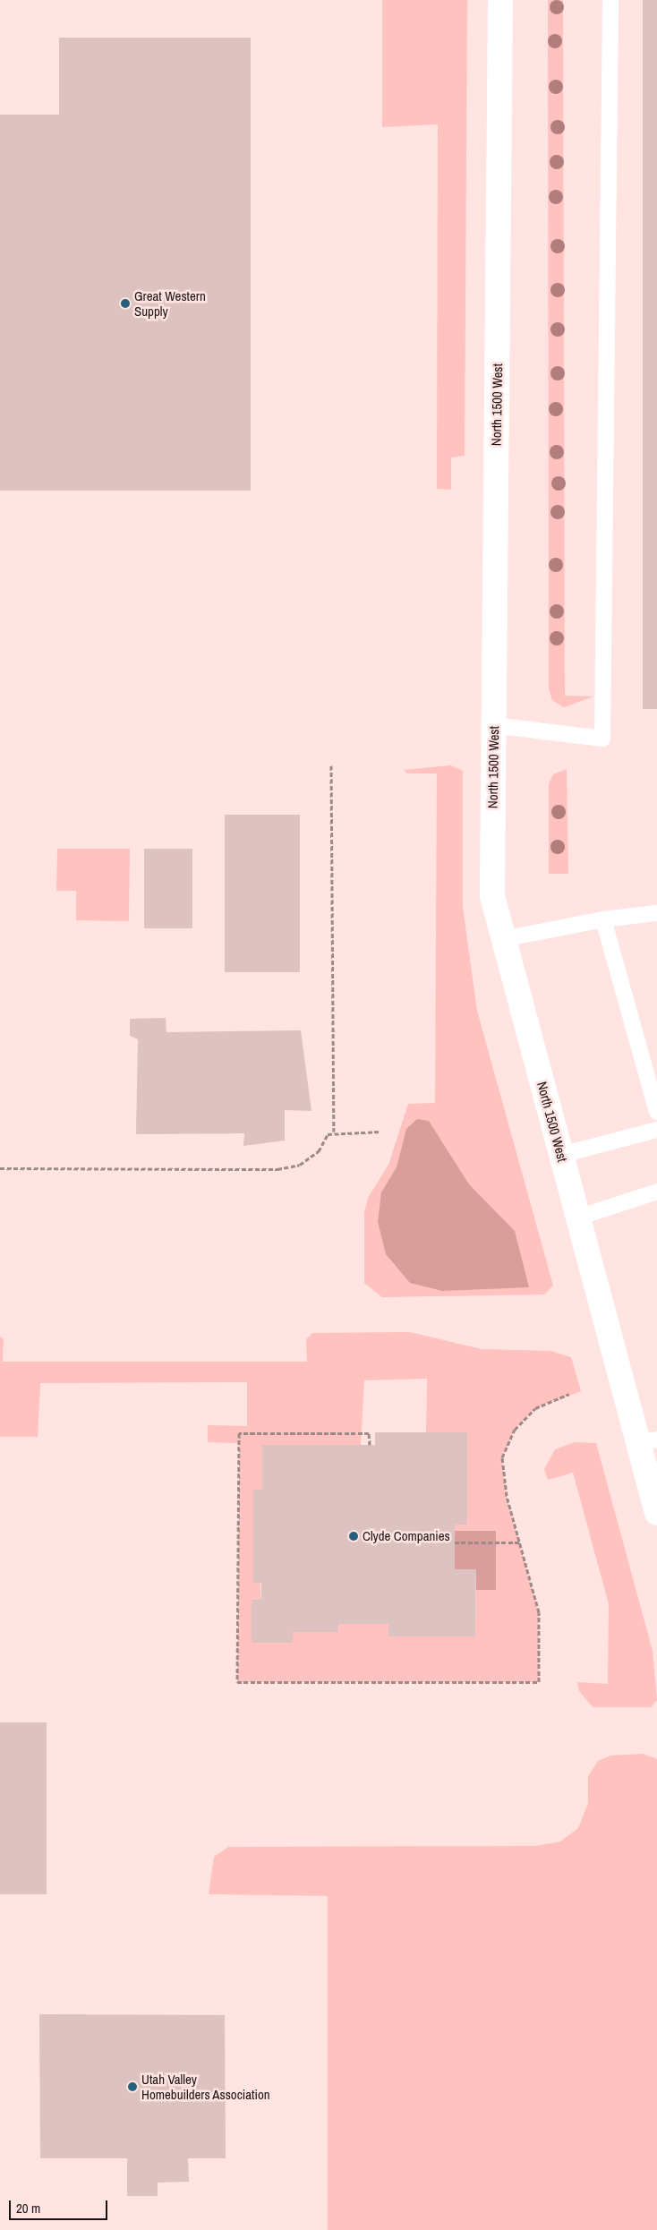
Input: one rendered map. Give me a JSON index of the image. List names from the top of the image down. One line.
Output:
{"streets":{"street":["North 1500 West"]},"places":["Great Western Supply","Clyde Companies","Utah Valley Homebuilders Association"],"scale_bar":"20 m"}
